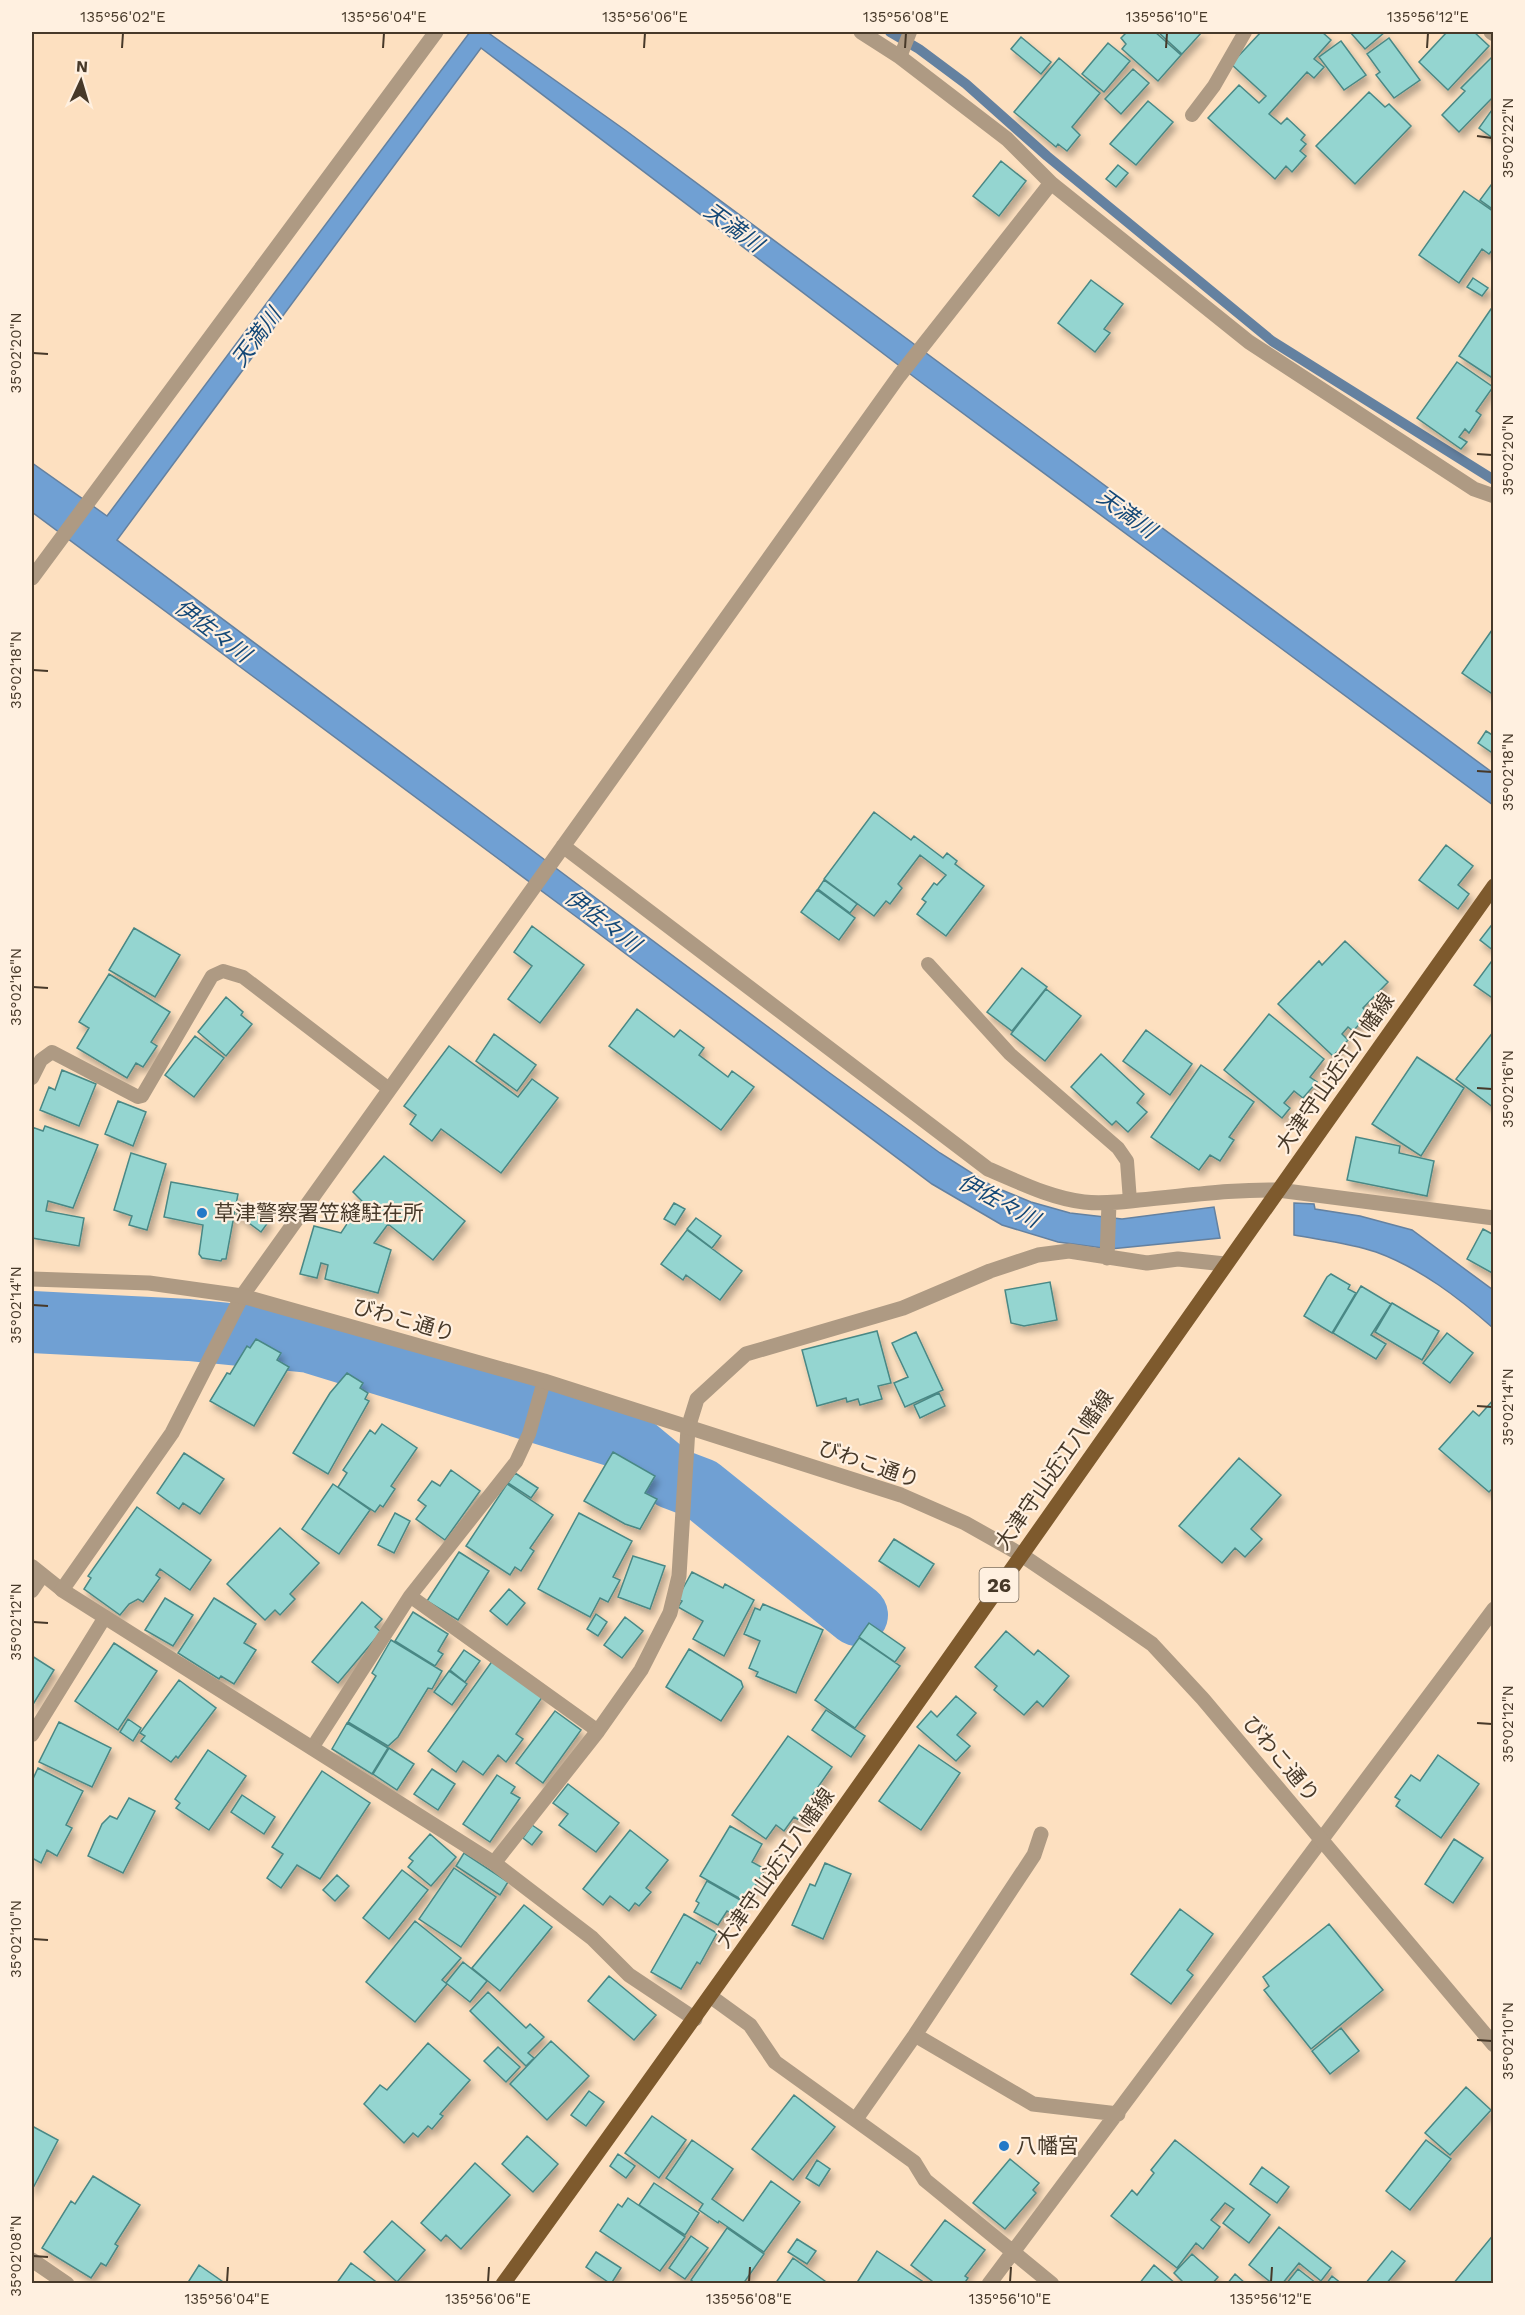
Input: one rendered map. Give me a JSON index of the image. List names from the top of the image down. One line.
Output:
{"streets":{"main road":["大津守山近江八幡線","26"],"street":["びわこ通り"]},"crossings":[["大津守山近江八幡線","びわこ通り"]],"water":["天満川","伊佐々川"],"places":["草津警察署笠縫駐在所","八幡宮"],"north":"top","coordinates":["135°56'02\"E","135°56'04\"E","135°56'06\"E","135°56'08\"E","135°56'10\"E","135°56'12\"E","35°02'22\"N","35°02'20\"N","35°02'18\"N","35°02'16\"N","35°02'14\"N","35°02'12\"N","35°02'10\"N","35°02'08\"N"]}
